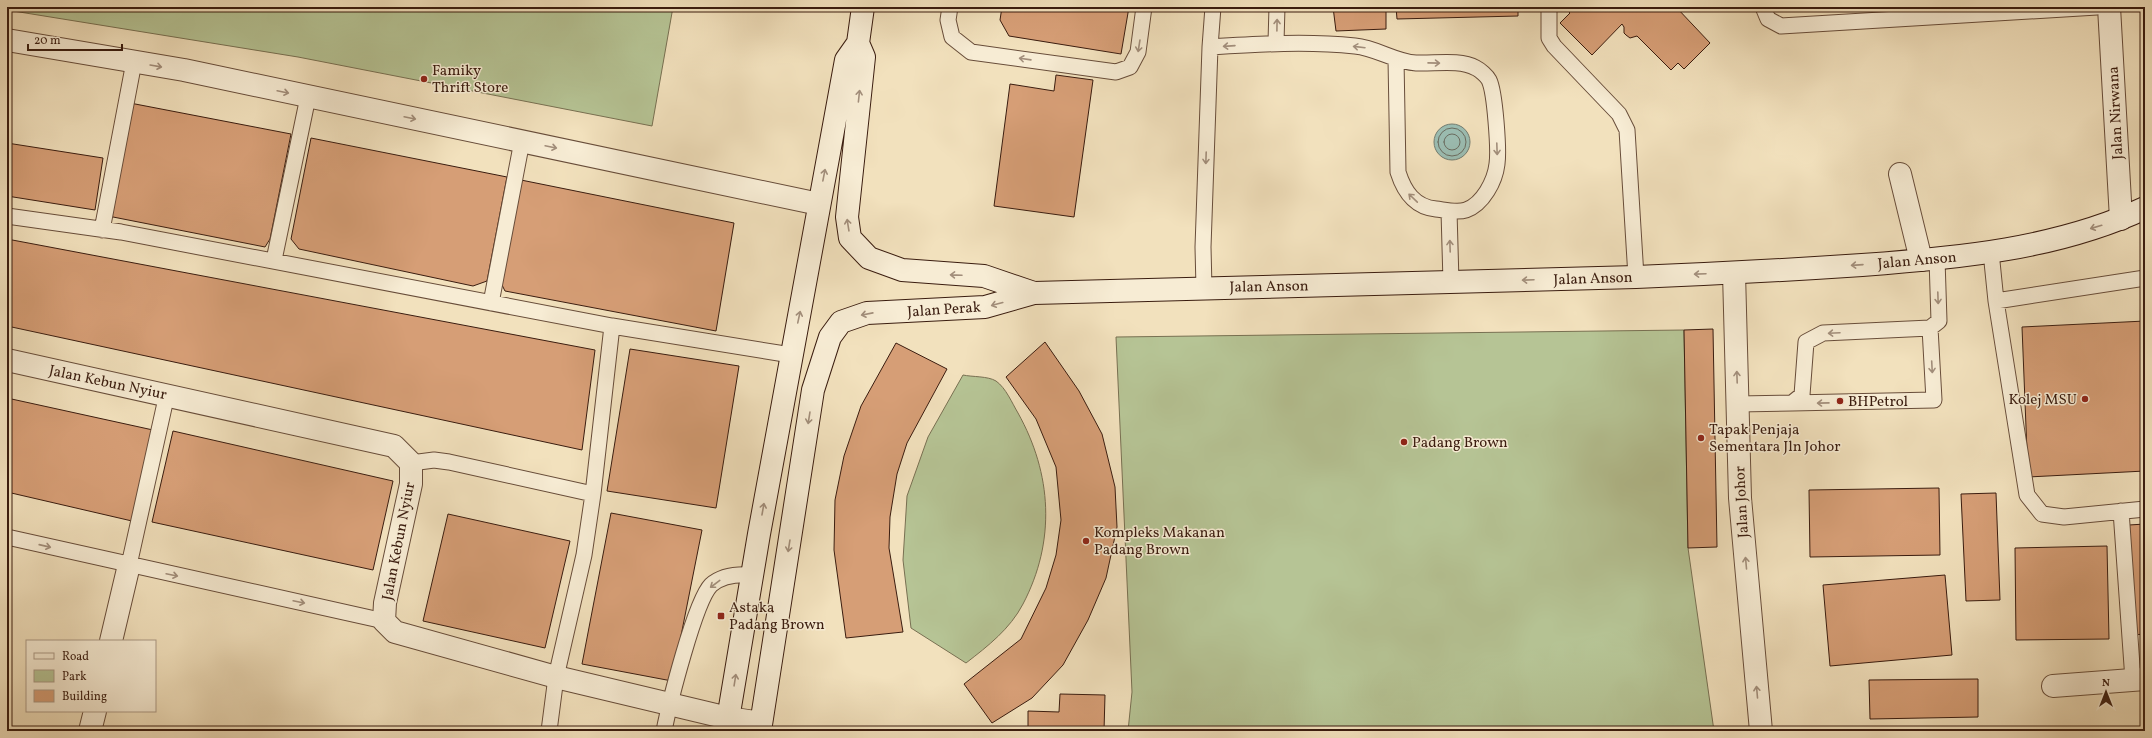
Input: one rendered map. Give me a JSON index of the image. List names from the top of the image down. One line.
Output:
{"streets":{"main road":["Jalan Nirwana","Jalan Anson","Jalan Perak","Jalan Kebun Nyiur","Jalan Johor"]},"crossings":[["Jalan Nirwana","Jalan Anson"],["Jalan Anson","Jalan Perak"],["Jalan Anson","Jalan Johor"],["Jalan Perak","Jalan Kebun Nyiur"]],"one_way":["Jalan Anson","Jalan Johor"],"places":{"other":["Famiky Thrift Store","Kolej MSU","BHPetrol","Tapak Penjaja Sementara Jln Johor","Padang Brown","Kompleks Makanan Padang Brown"],"transit":["Astaka Padang Brown"]},"legend":["Road","Park","Building"],"scale_bar":"20 m","north":"top"}
